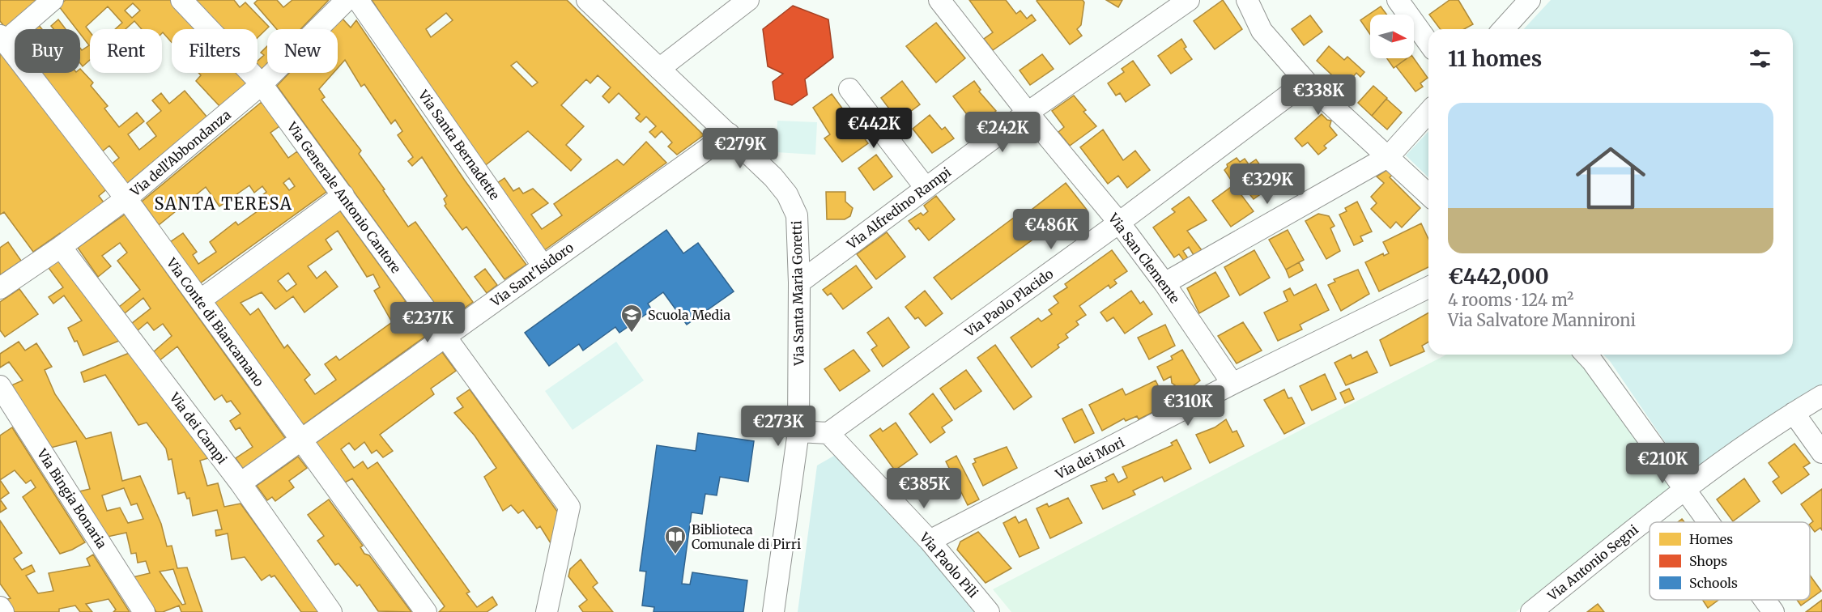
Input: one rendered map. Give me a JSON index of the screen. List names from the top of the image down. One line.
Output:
{"streets":{"street":["Via Santa Bernadette","Via dell'Abbondanza","Via Generale Antonio Cantore","Via Alfredino Rampi","Via San Clemente","Via Sant'Isidoro","Via Santa Maria Goretti","Via Paolo Placido","Via Conte di Biancamano","Via dei Campi","Via dei Mori","Via Bingia Bonaria","Via Antonio Segni","Via Paolo Pili"]},"crossings":[["Via Santa Bernadette","Via Sant'Isidoro"],["Via dell'Abbondanza","Via Generale Antonio Cantore"],["Via dell'Abbondanza","Via Conte di Biancamano"],["Via dell'Abbondanza","Via dei Campi"],["Via Generale Antonio Cantore","Via Sant'Isidoro"],["Via Alfredino Rampi","Via San Clemente"],["Via Alfredino Rampi","Via Santa Maria Goretti"],["Via San Clemente","Via Paolo Placido"],["Via San Clemente","Via dei Mori"],["Via Sant'Isidoro","Via Santa Maria Goretti"],["Via Sant'Isidoro","Via Conte di Biancamano"],["Via Sant'Isidoro","Via dei Campi"],["Via Paolo Placido","Via Paolo Pili"],["Via dei Mori","Via Paolo Pili"]],"districts":["SANTA TERESA"],"places":{"school or university":["Scuola Media"],"library":["Biblioteca Comunale di Pirri"]},"legend":["Homes","Shops","Schools"],"north":"right","page":{"chip":["Buy","Rent","Filters","New"],"heading":"11 homes","price":["€338K","€442K","€242K","€279K","€329K","€486K","€237K","€310K","€273K","€210K","€385K"],"list":[{"name":"€442,000","note":"4 rooms · 124 m² · Via Salvatore Mannironi"}]}}
